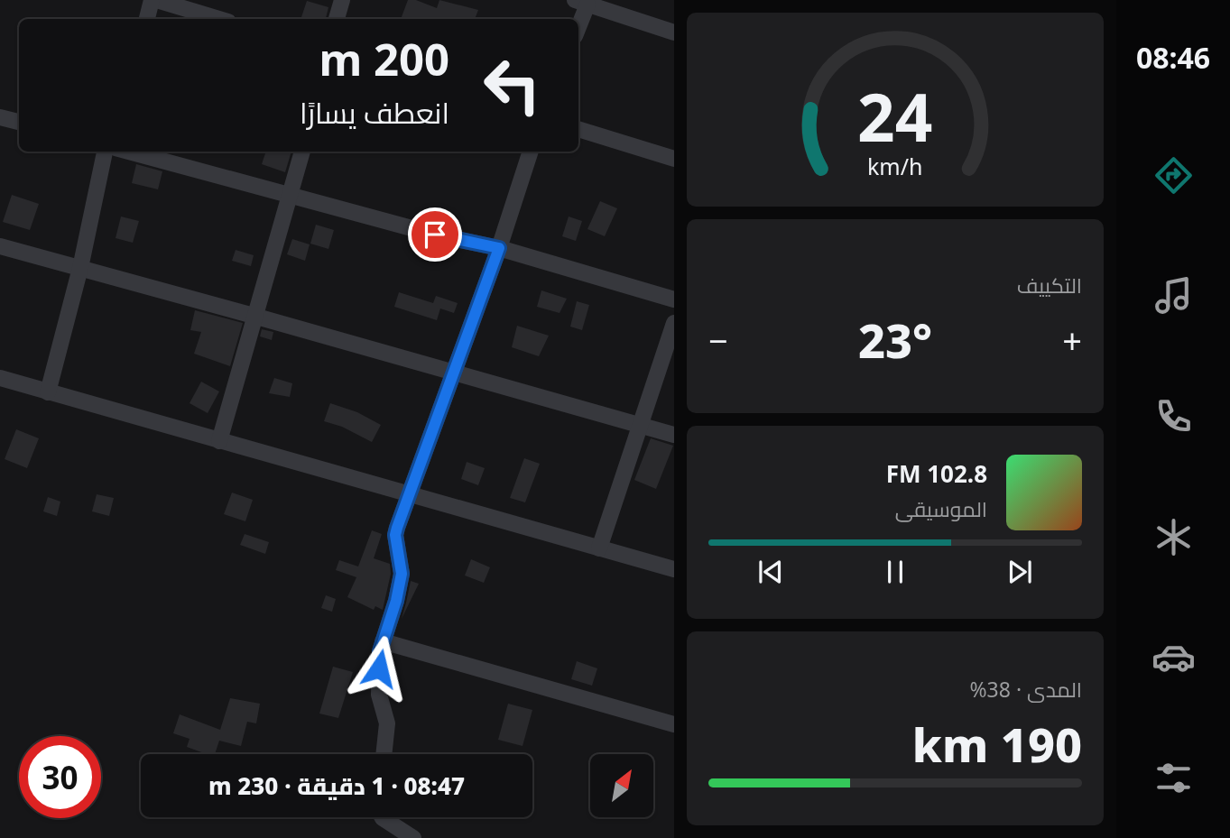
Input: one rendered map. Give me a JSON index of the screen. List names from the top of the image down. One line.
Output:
{"north":"top right","page":{"tabs":"08:46","turn":["200 m","انعطف يسارًا"],"tile":["التكييف",["المدى · 38%","190 km"]],"heat":["−","23°","+"],"song":["102.8 FM","الموسيقى"],"limit":"30","trip":"08:47 · 1 دقيقة · 230 m","gauge":["24","km/h"]}}
